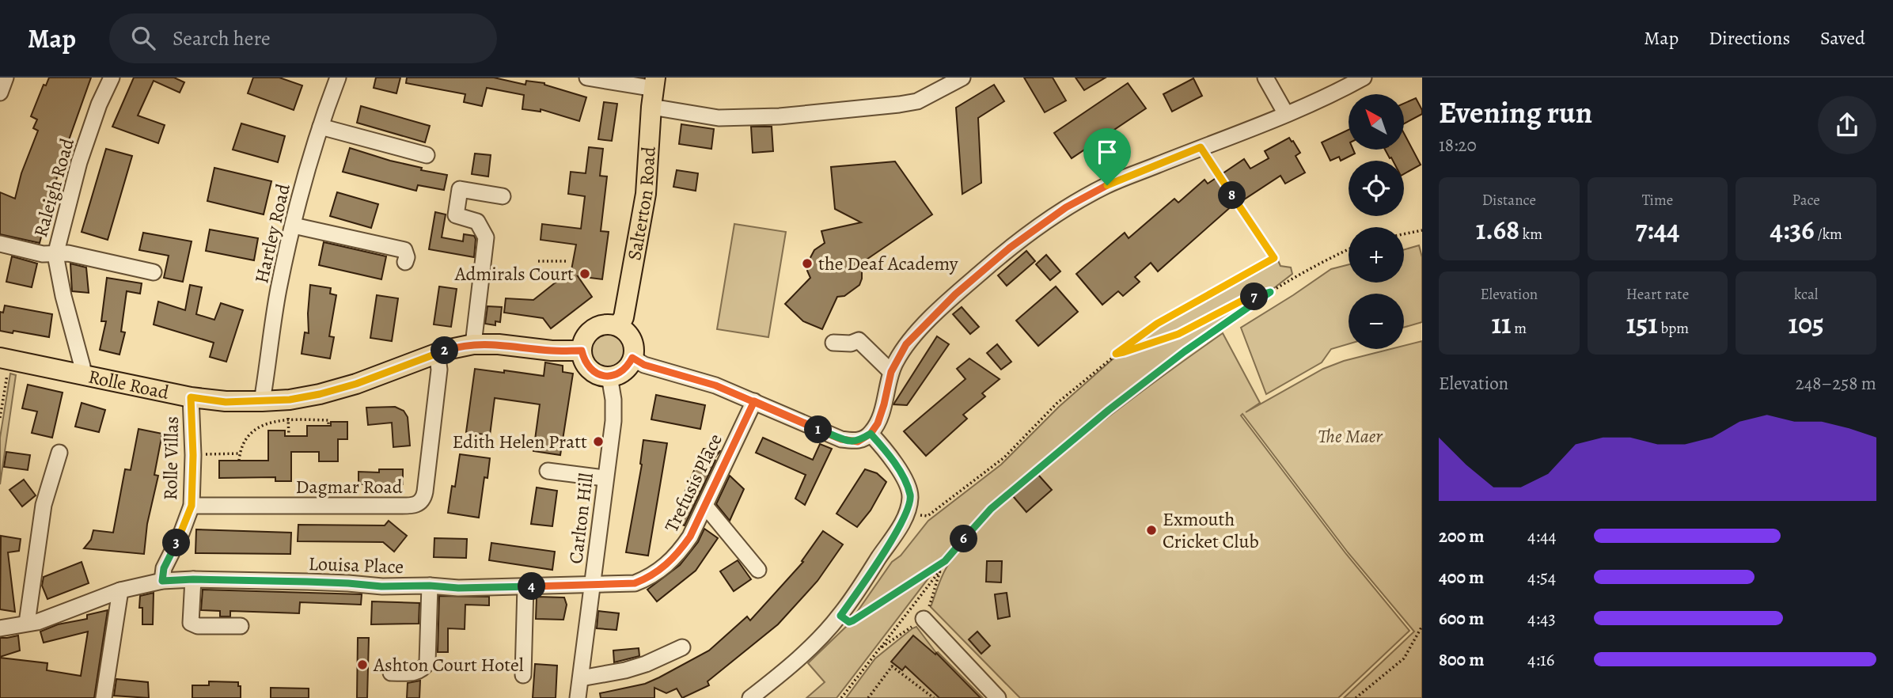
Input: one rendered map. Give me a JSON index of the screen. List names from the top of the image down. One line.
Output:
{"streets":{"main road":["Salterton Road","Rolle Road"],"street":["Raleigh Road","Hartley Road","Rolle Villas","Trefusis Place","Dagmar Road","Carlton Hill","Louisa Place"]},"crossings":[["Raleigh Road","Rolle Road"],["Salterton Road","Rolle Road"],["Salterton Road","Carlton Hill"],["Hartley Road","Rolle Road"],["Rolle Road","Rolle Villas"],["Rolle Road","Dagmar Road"],["Rolle Road","Carlton Hill"],["Rolle Villas","Dagmar Road"],["Rolle Villas","Louisa Place"],["Trefusis Place","Carlton Hill"],["Trefusis Place","Louisa Place"],["Carlton Hill","Louisa Place"]],"parks":["The Maer"],"places":["the Deaf Academy","Admirals Court","Edith Helen Pratt","Exmouth Cricket Club","Ashton Court Hotel"],"north":"top left","page":{"header":"Map","search":"Search here","nav":["Map","Directions","Saved"],"heading":["Evening run","18:20"],"map_buttons":["+","−"],"stats":[["Distance","1.68 km"],["Time","7:44"],["Pace","4:36 /km"],["Elevation","11 m"],["Heart rate","151 bpm"],["kcal","105"]],"pins":["8","7","2","1","6","3","4"],"chart":["Elevation","248–258 m"],"list":[{"name":"200 m","note":"4:44"},{"name":"400 m","note":"4:54"},{"name":"600 m","note":"4:43"},{"name":"800 m","note":"4:16"}]}}
